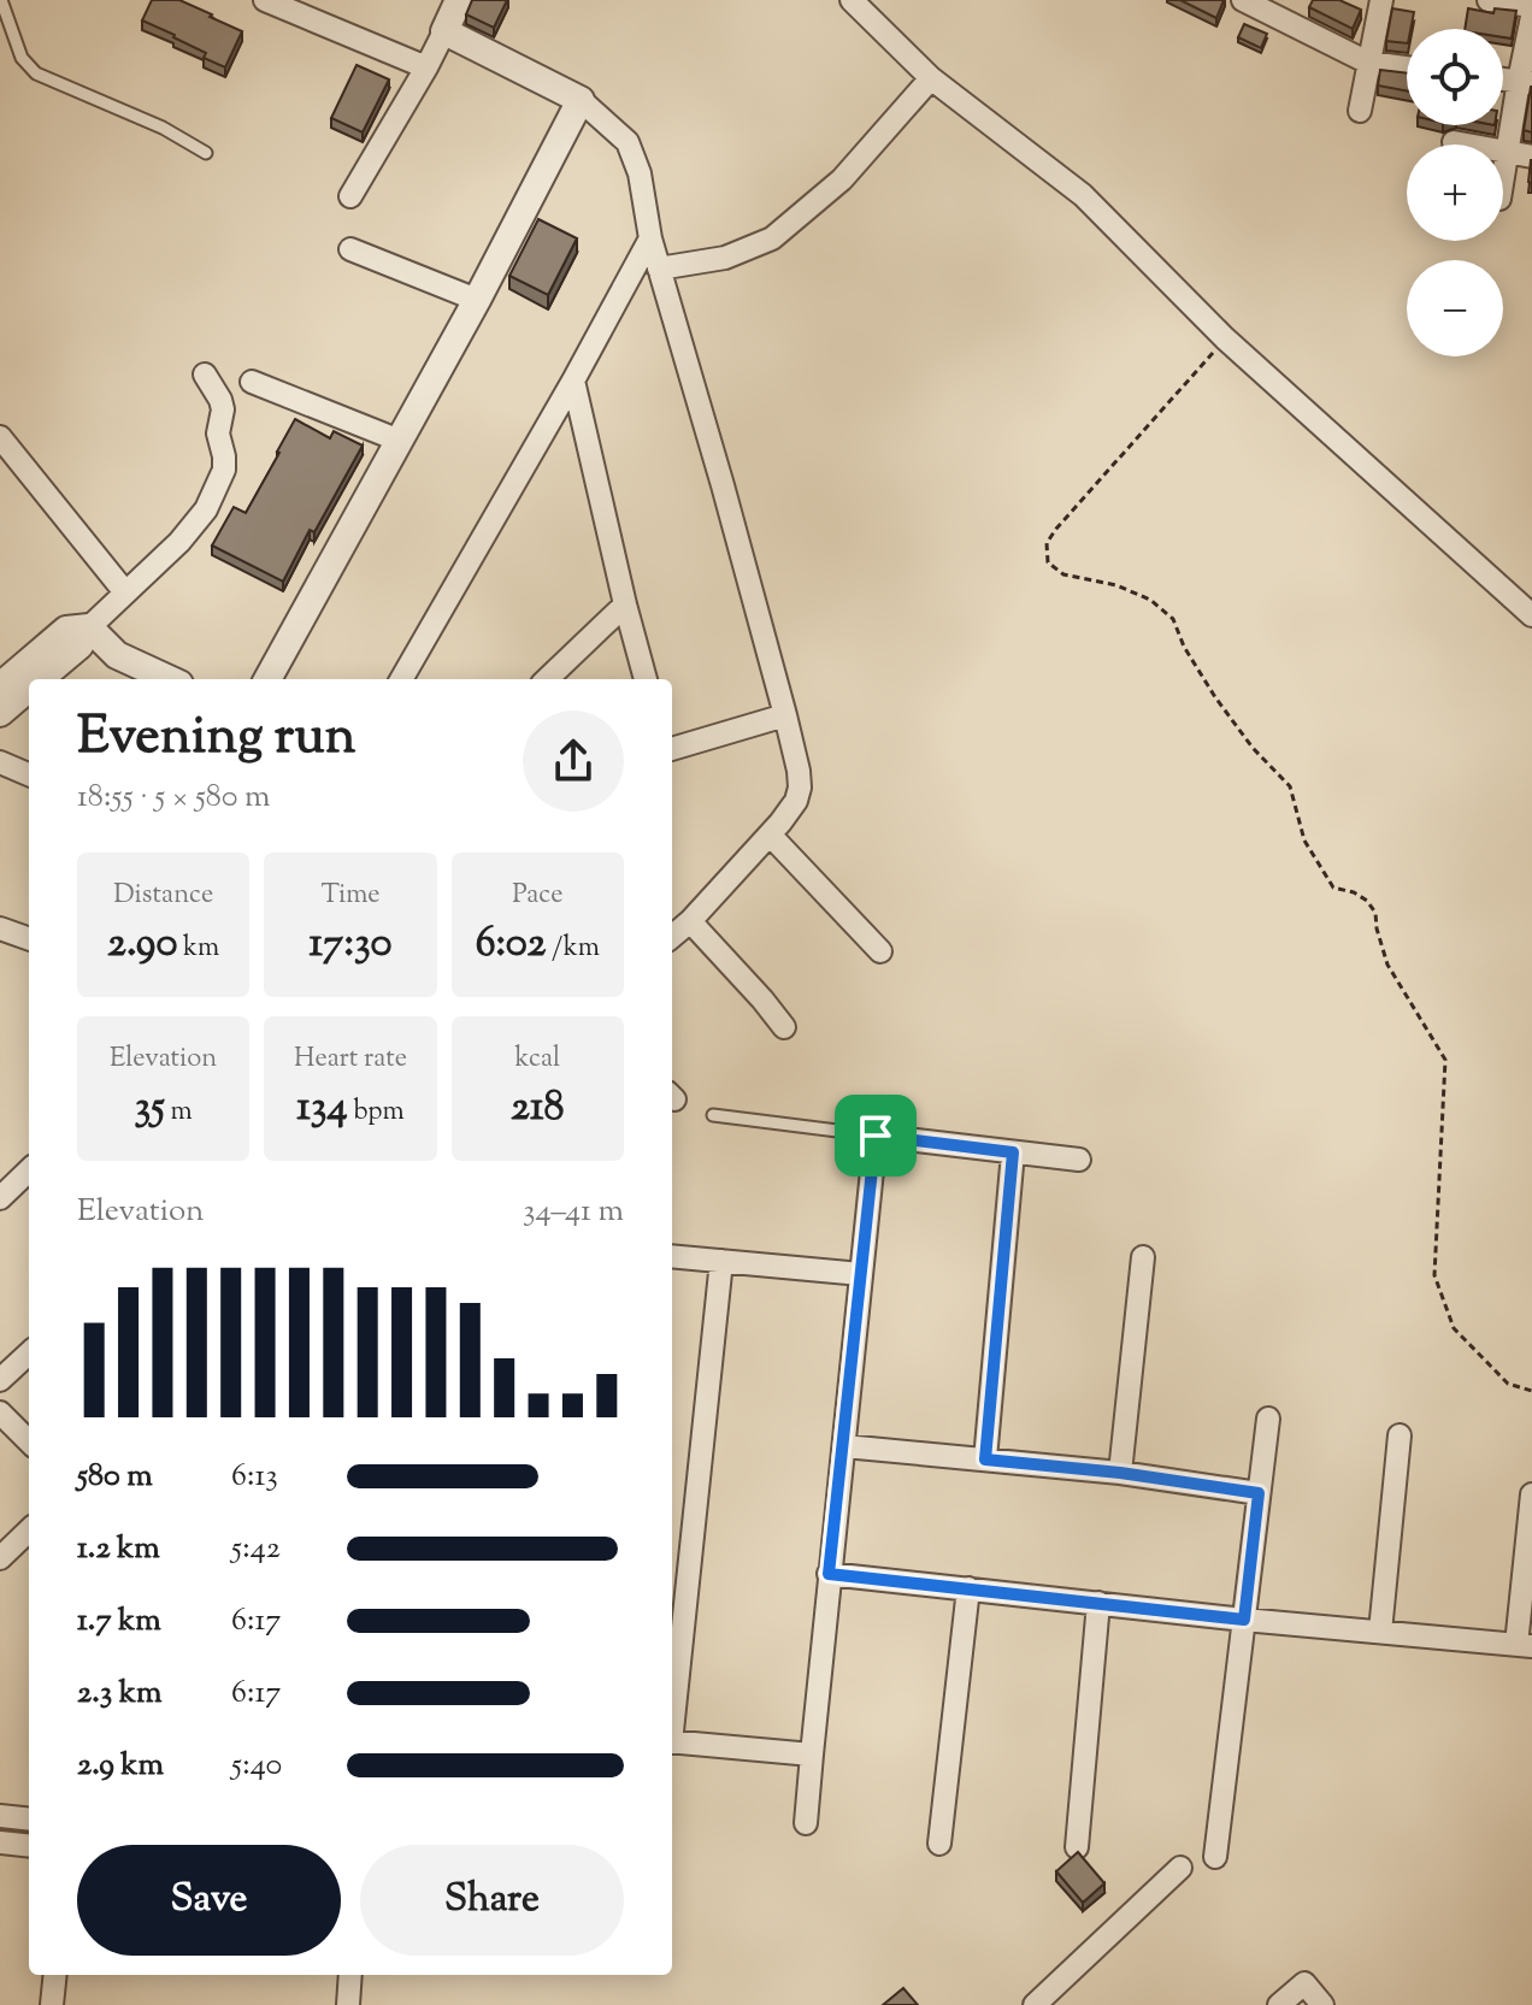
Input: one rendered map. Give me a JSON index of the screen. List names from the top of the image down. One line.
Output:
{"page":{"map_buttons":["+","−"],"heading":["Evening run","18:55 · 5 × 580 m"],"stats":[["Distance","2.90 km"],["Time","17:30"],["Pace","6:02 /km"],["Elevation","35 m"],["Heart rate","134 bpm"],["kcal","218"]],"chart":["Elevation","34–41 m"],"list":[{"name":"580 m","note":"6:13"},{"name":"1.2 km","note":"5:42"},{"name":"1.7 km","note":"6:17"},{"name":"2.3 km","note":"6:17"},{"name":"2.9 km","note":"5:40"}],"buttons":["Save","Share"]}}
